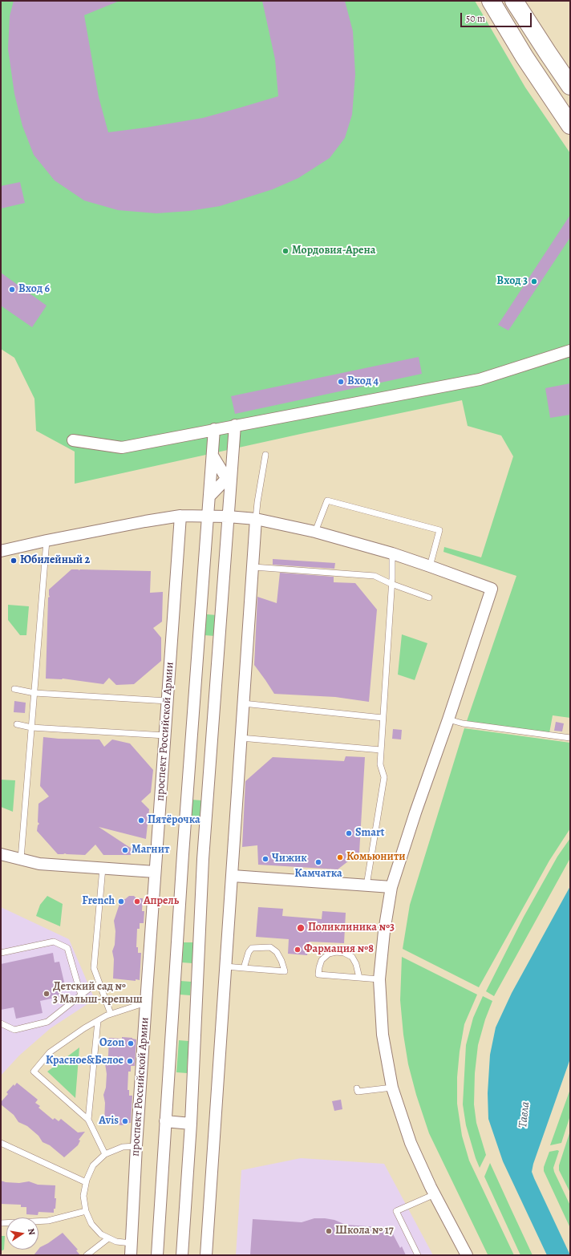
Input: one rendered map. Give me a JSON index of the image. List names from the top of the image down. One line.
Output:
{"streets":{"street":["проспект Российской Армии"]},"water":["Тавла"],"places":["Мордовия-Арена","Вход 3","Вход 6","Вход 4","Юбилейный 2","Пятёрочка","Smart","Магнит","Комьюнити","Чижик","Камчатка","French","Апрель","Поликлиника №3","Фармация №8","Детский сад № 3 Малыш-крепыш","Ozon","Красное&Белое","Avis","Школа № 17"],"scale_bar":"50 m","north":"right"}
